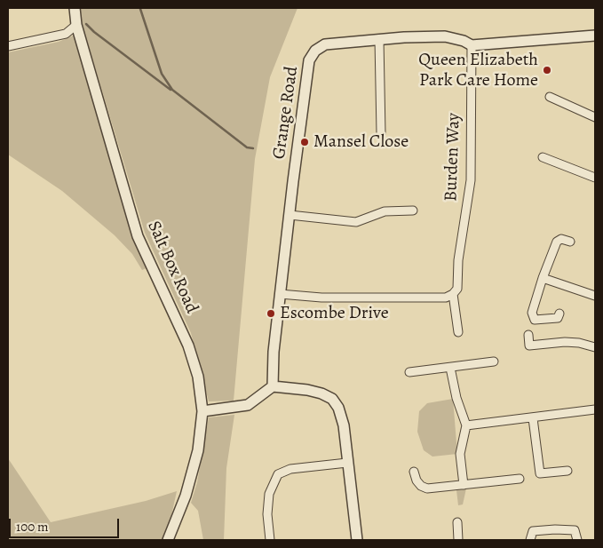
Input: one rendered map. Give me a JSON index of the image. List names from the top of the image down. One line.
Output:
{"streets":{"street":["Grange Road","Burden Way","Salt Box Road"]},"crossings":[["Grange Road","Burden Way"]],"places":["Queen Elizabeth Park Care Home","Mansel Close","Escombe Drive"],"scale_bar":"100 m"}
